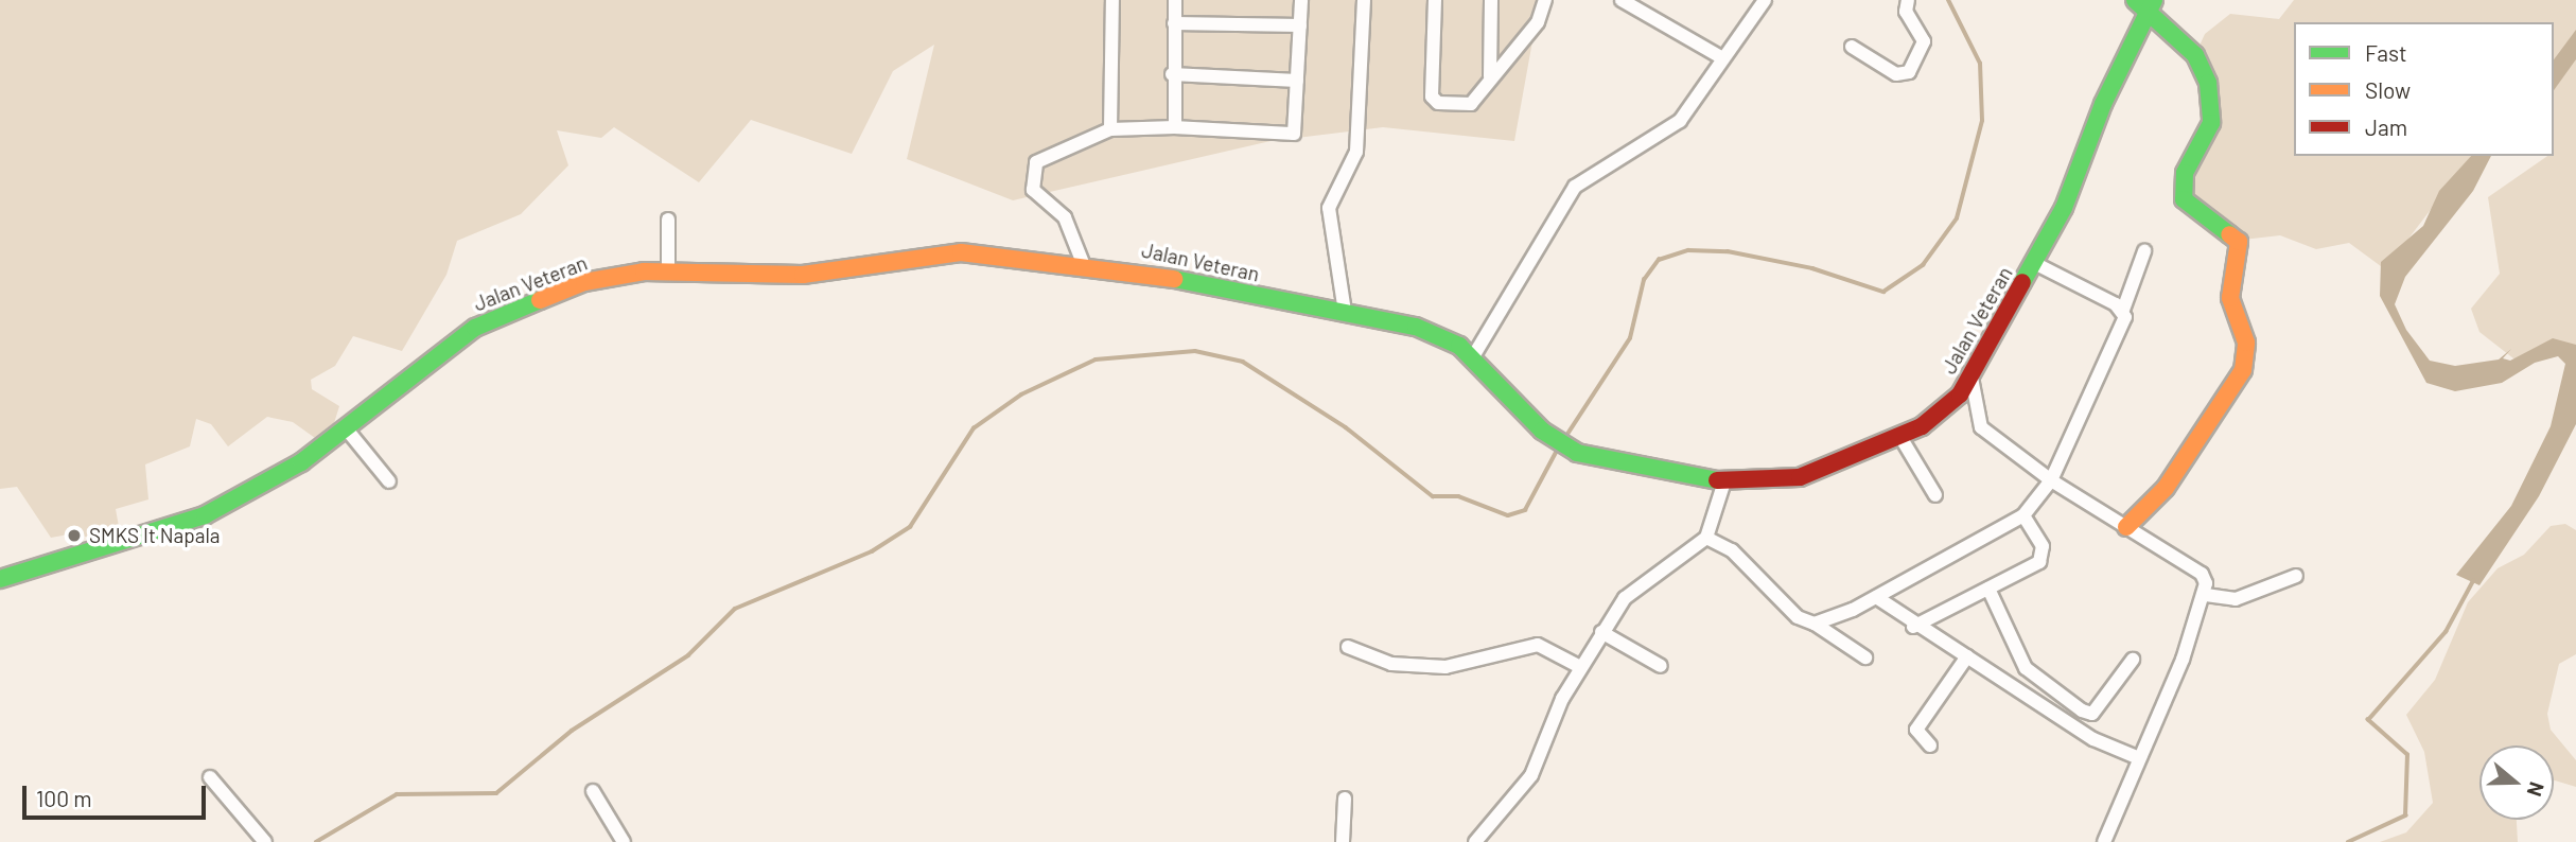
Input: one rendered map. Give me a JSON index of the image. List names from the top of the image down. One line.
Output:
{"streets":{"street":["Jalan Veteran"]},"places":["SMKS It Napala"],"legend":["Fast","Slow","Jam"],"scale_bar":"100 m","north":"right"}
